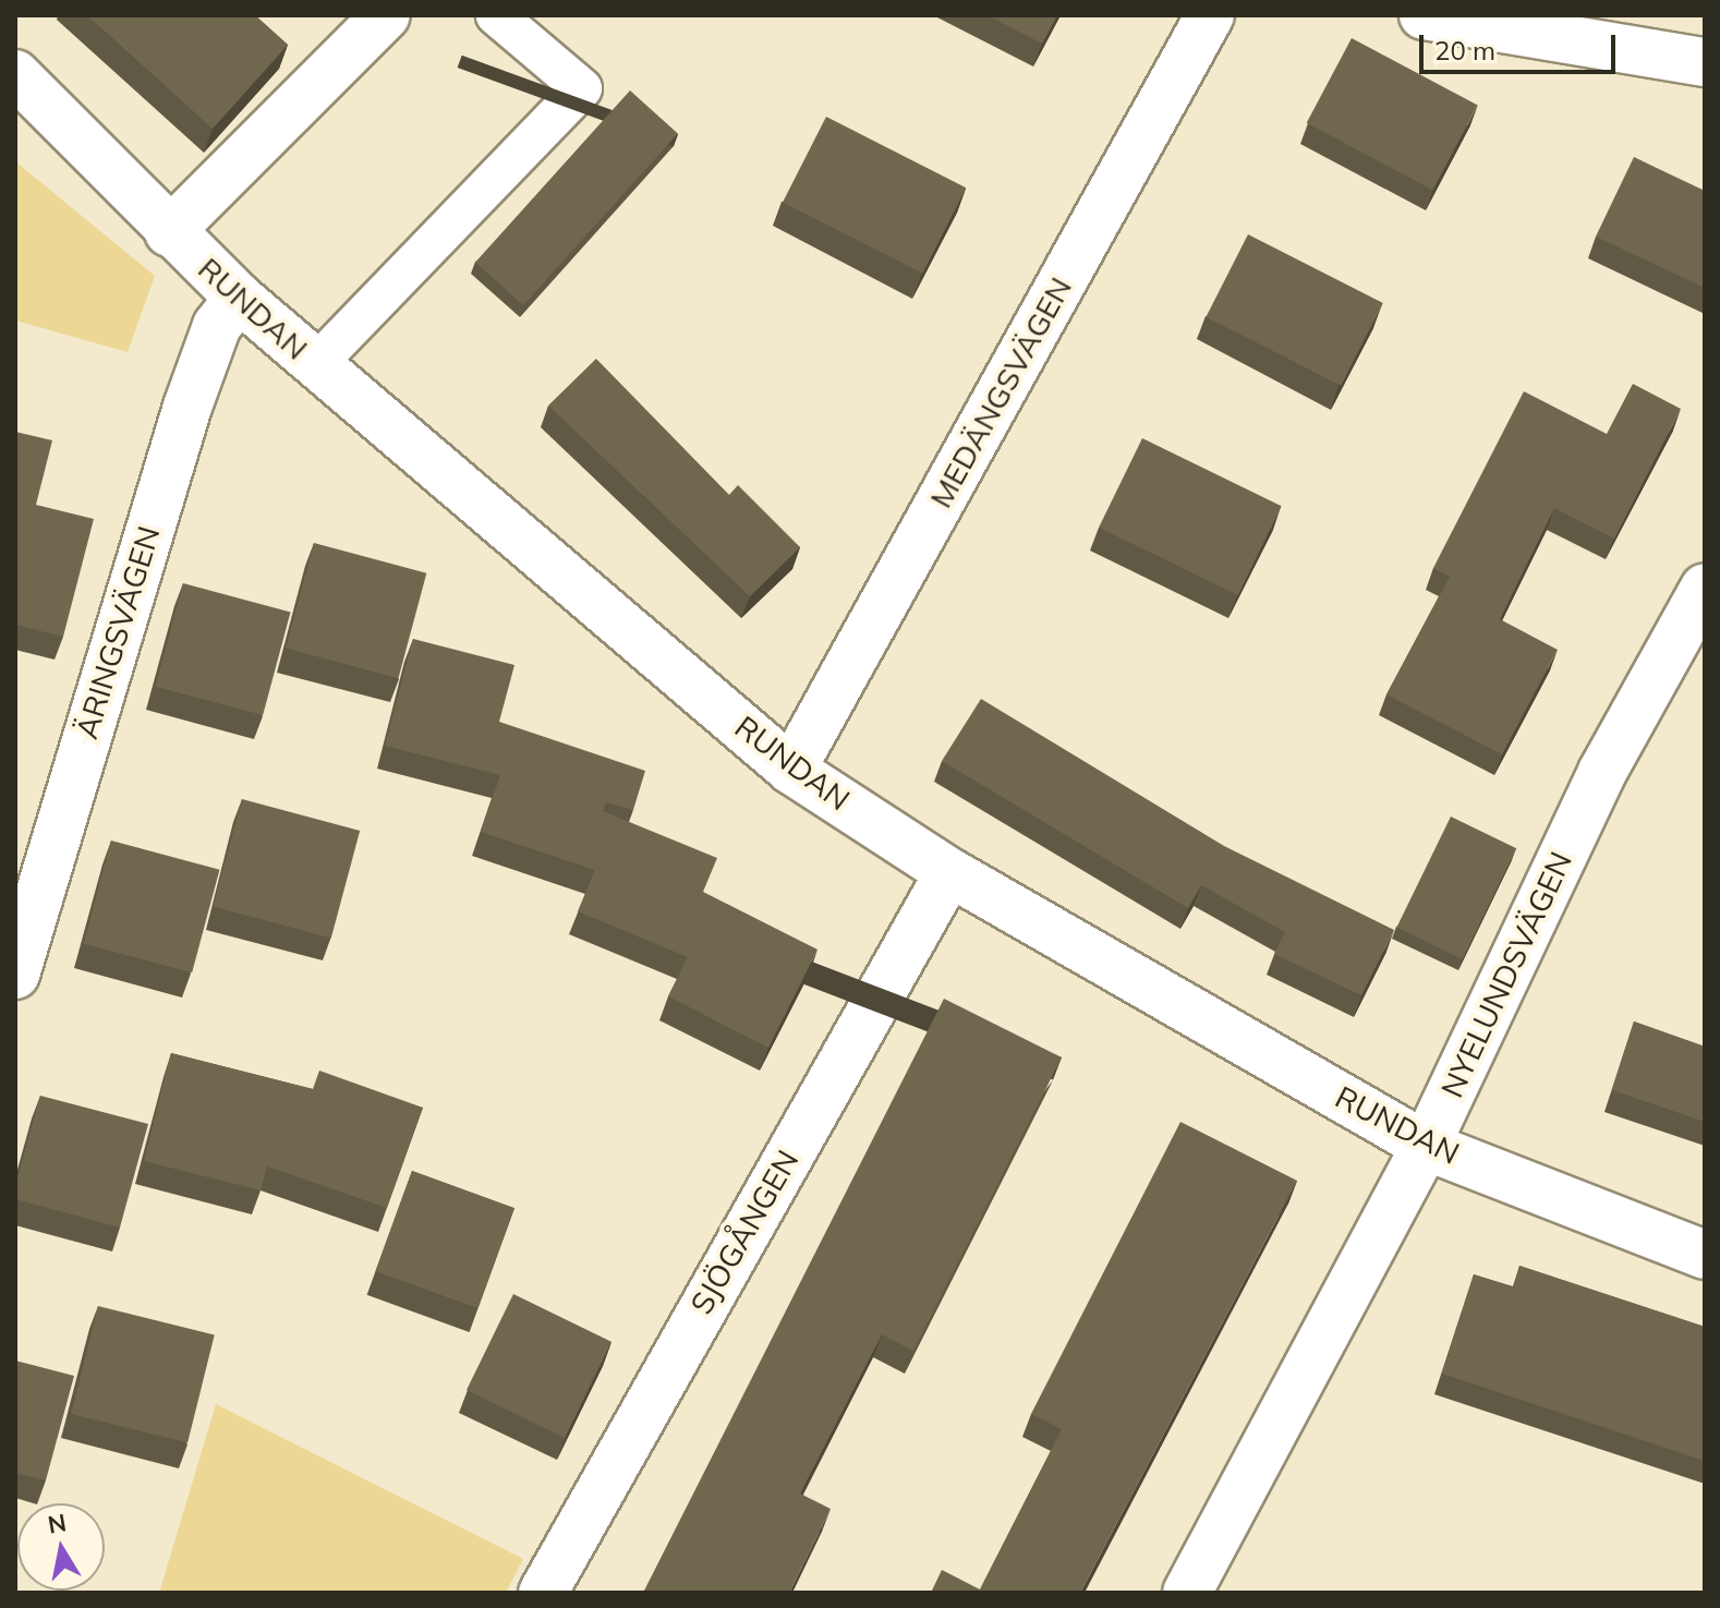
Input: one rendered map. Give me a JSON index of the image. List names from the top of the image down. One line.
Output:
{"streets":{"street":["RUNDAN","MEDÄNGSVÄGEN","ÄRINGSVÄGEN","NYELUNDSVÄGEN","SJÖGÅNGEN"]},"crossings":[["RUNDAN","MEDÄNGSVÄGEN"],["RUNDAN","ÄRINGSVÄGEN"],["RUNDAN","NYELUNDSVÄGEN"],["RUNDAN","SJÖGÅNGEN"]],"scale_bar":"20 m","north":"top"}
